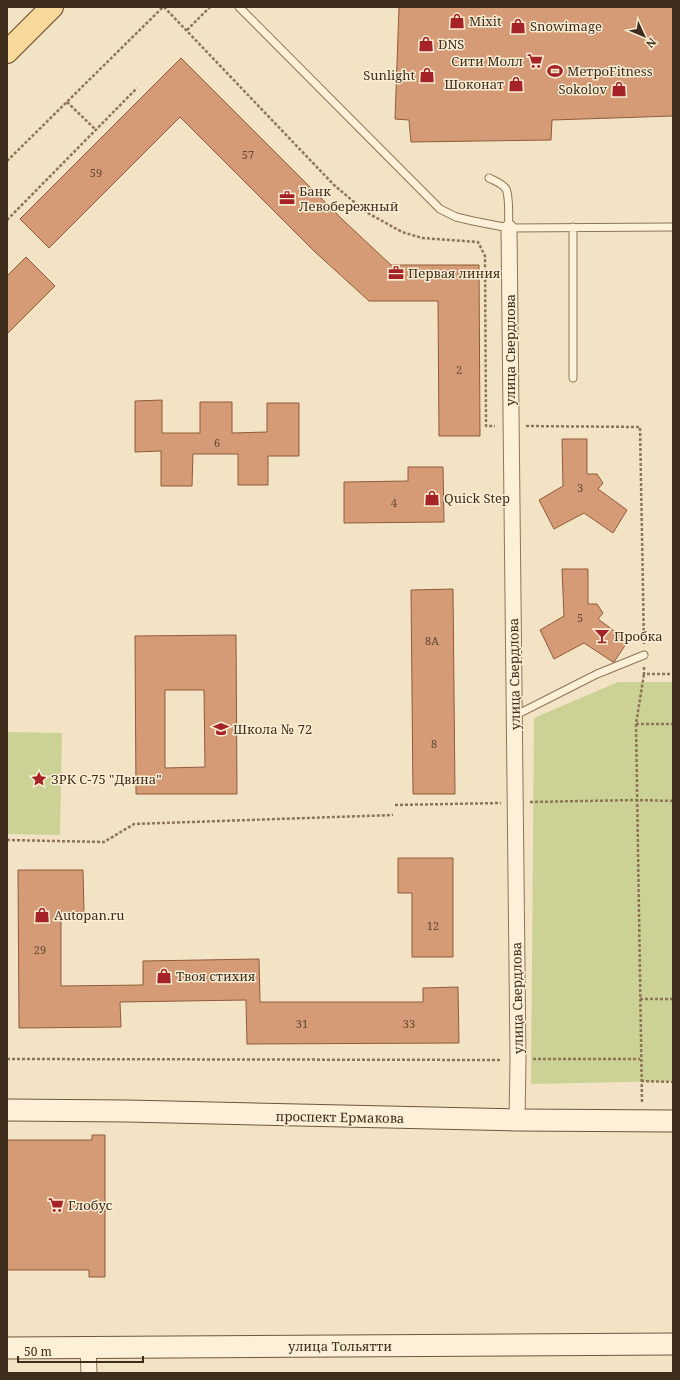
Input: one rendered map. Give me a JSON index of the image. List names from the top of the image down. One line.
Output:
{"streets":{"street":["улица Свердлова","проспект Ермакова","улица Тольятти"]},"crossings":[["улица Свердлова","проспект Ермакова"]],"places":{"shop":["Mixit","Snowimage","DNS","Sunlight","Шоконат","Sokolov","Quick Step","Autopan.ru","Твоя стихия"],"supermarket":["Сити Молл","Глобус"],"sports":["МетроFitness"],"office":["Банк Левобережный","Первая линия"],"bar":["Пробка"],"school or university":["Школа № 72"],"place":["ЗРК С-75 \"Двина\""]},"house_numbers":["57","59","2","6","3","4","5","8А","8","12","29","31","33"],"scale_bar":"50 m","north":"bottom right"}
